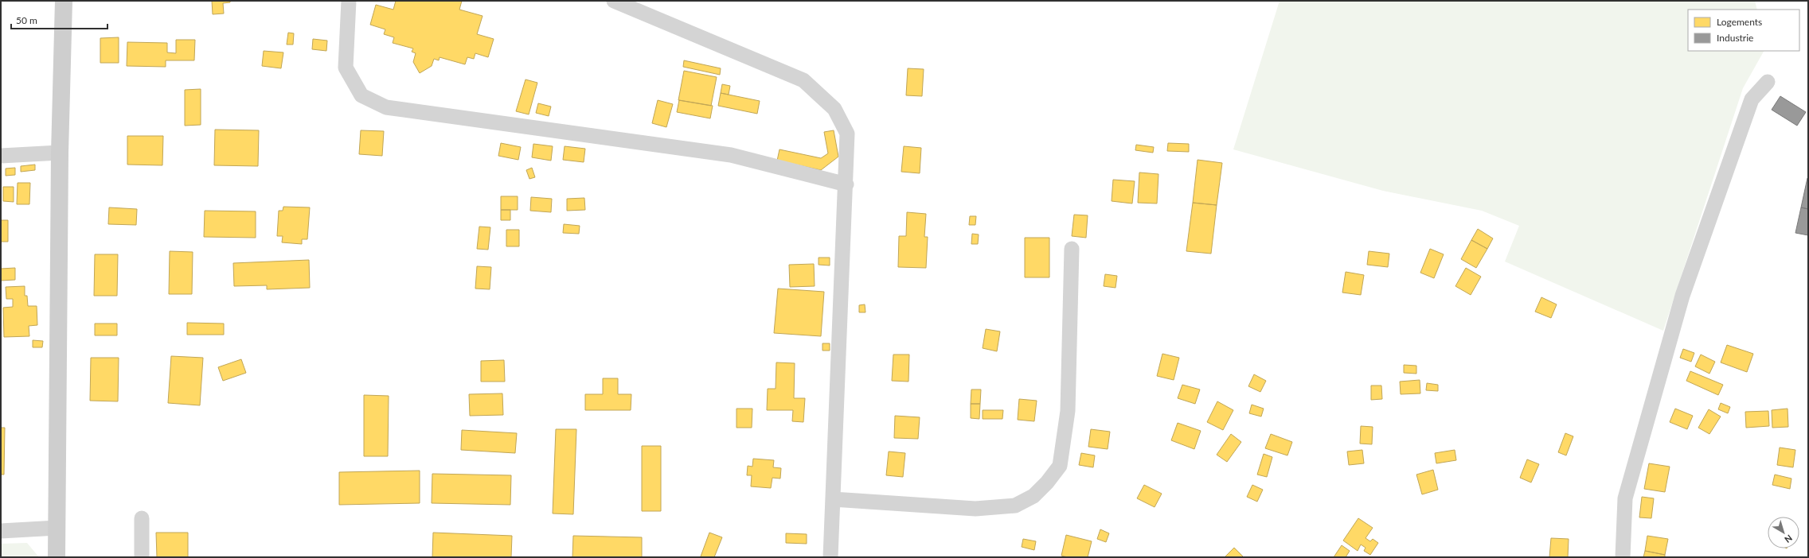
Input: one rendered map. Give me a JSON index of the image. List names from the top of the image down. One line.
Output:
{"legend":["Logements","Industrie"],"scale_bar":"50 m","north":"bottom right"}
